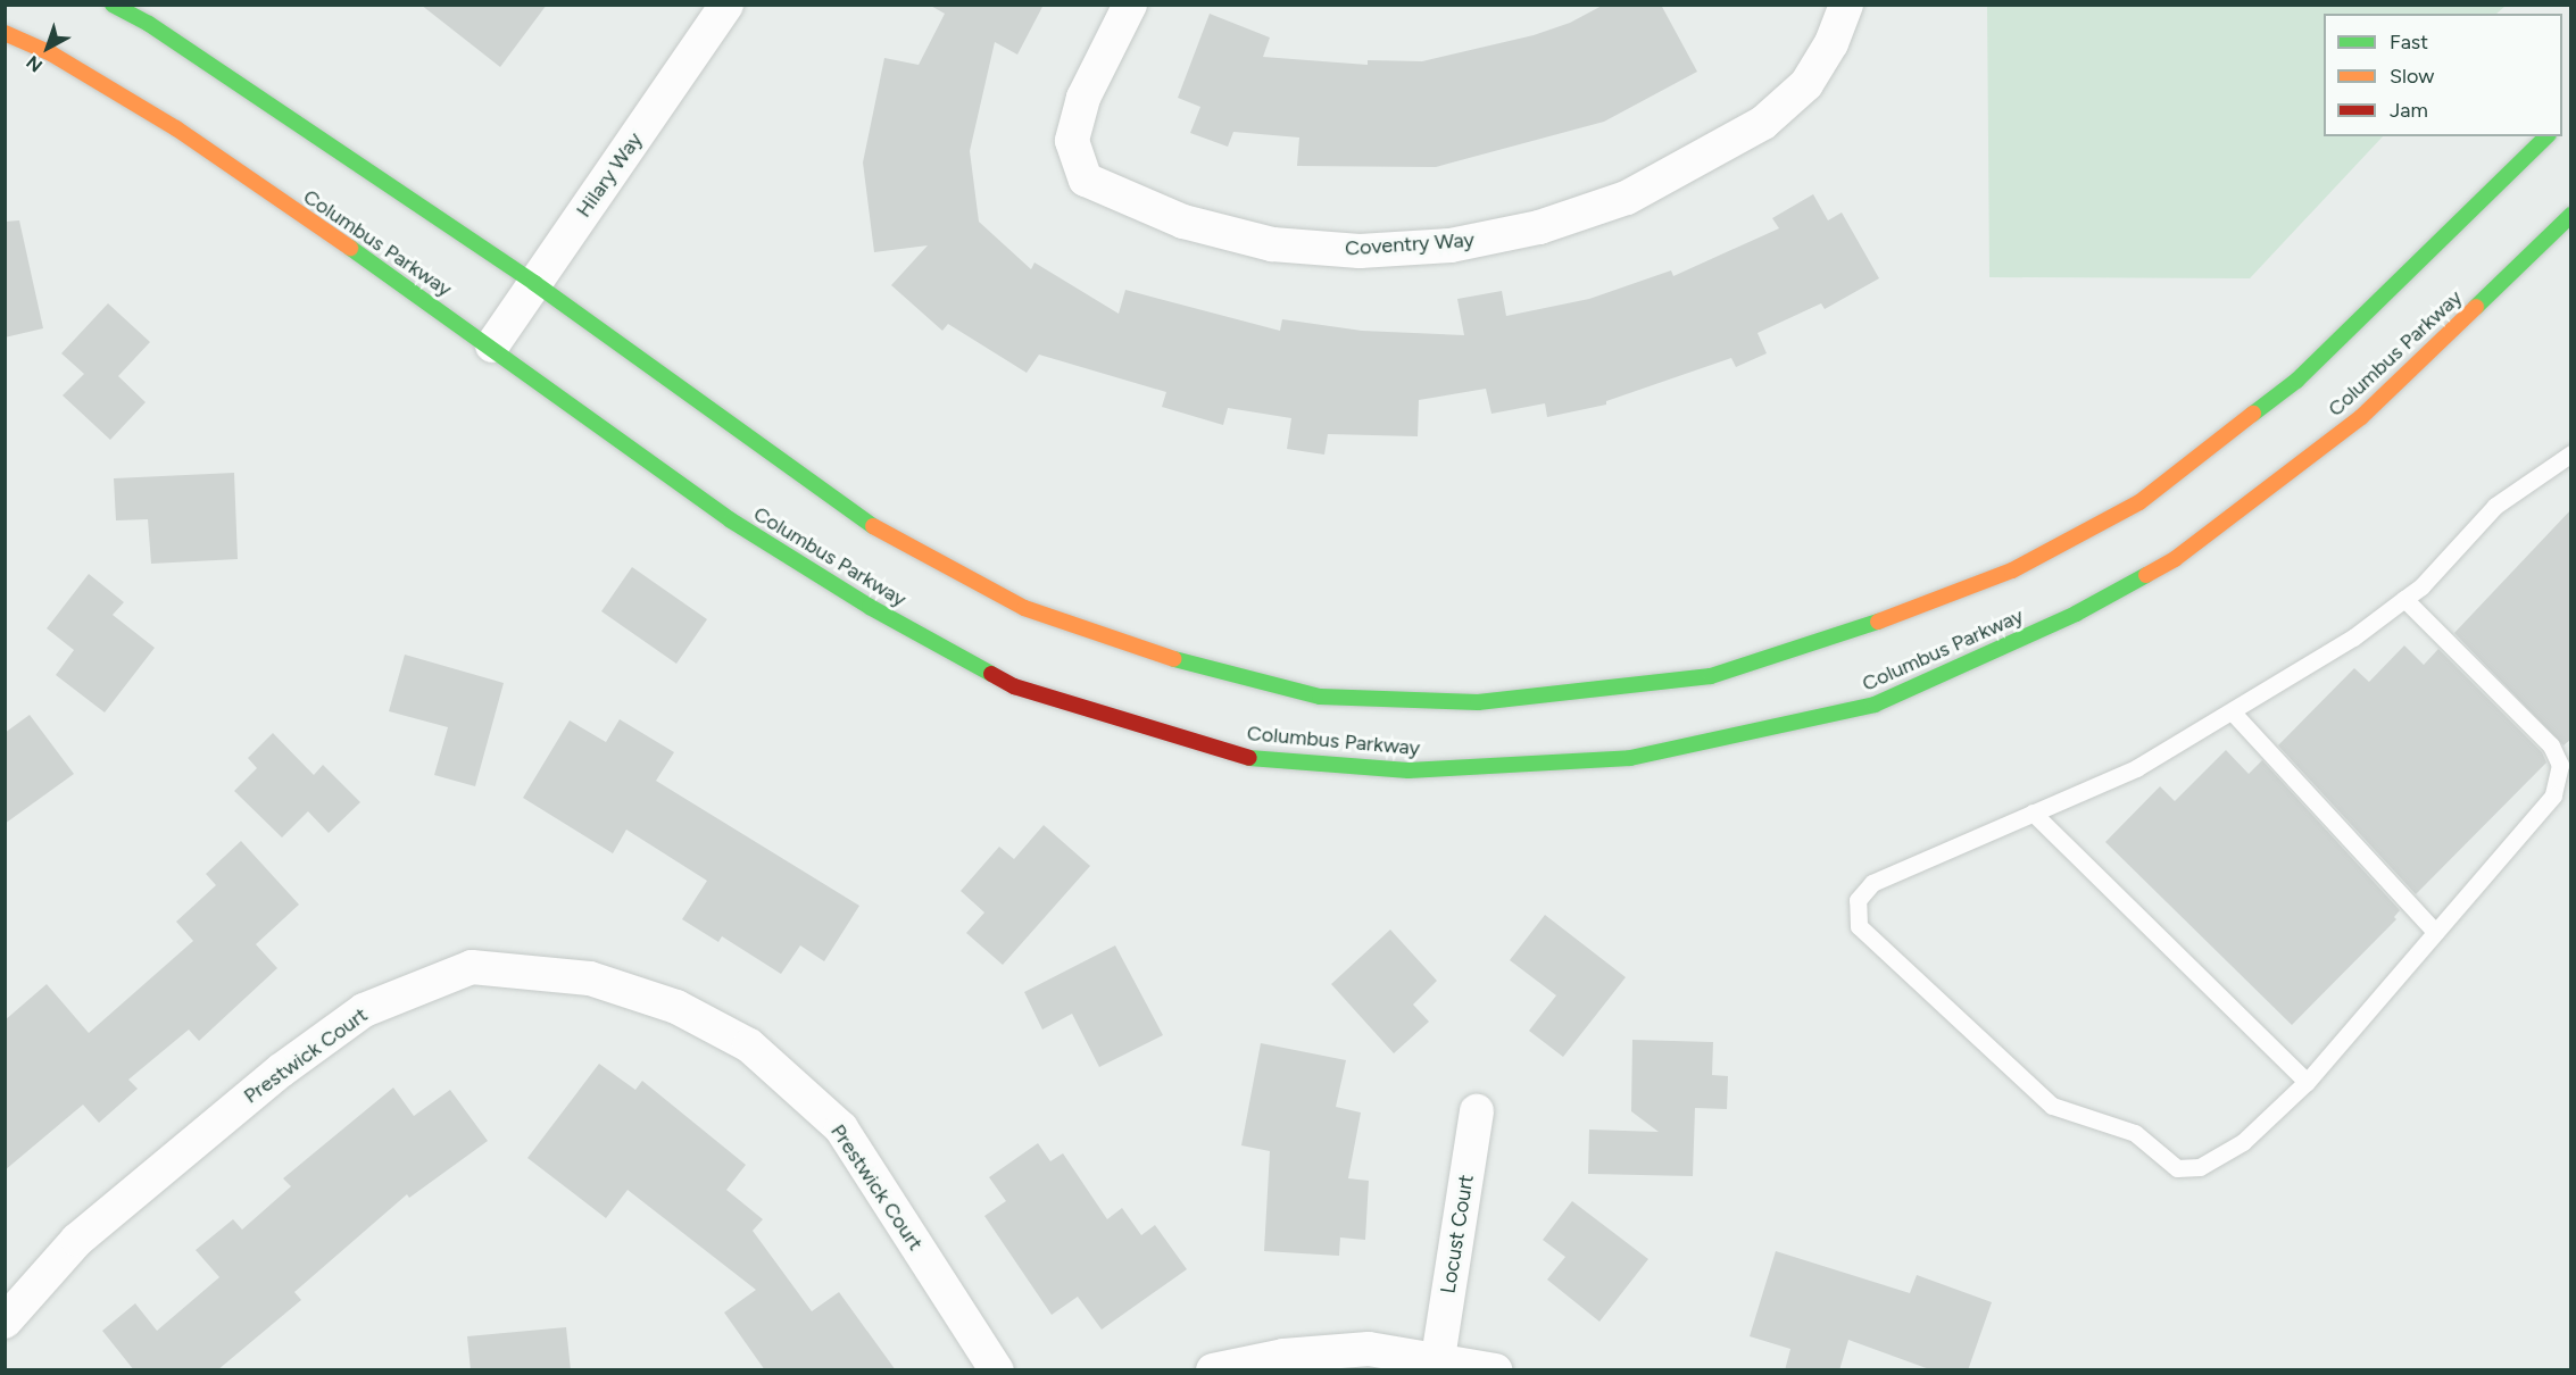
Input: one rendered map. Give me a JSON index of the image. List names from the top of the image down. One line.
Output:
{"streets":{"main road":["Columbus Parkway"],"street":["Hilary Way","Coventry Way","Prestwick Court","Locust Court"]},"crossings":[["Hilary Way","Columbus Parkway"]],"legend":["Fast","Slow","Jam"],"north":"bottom left"}
